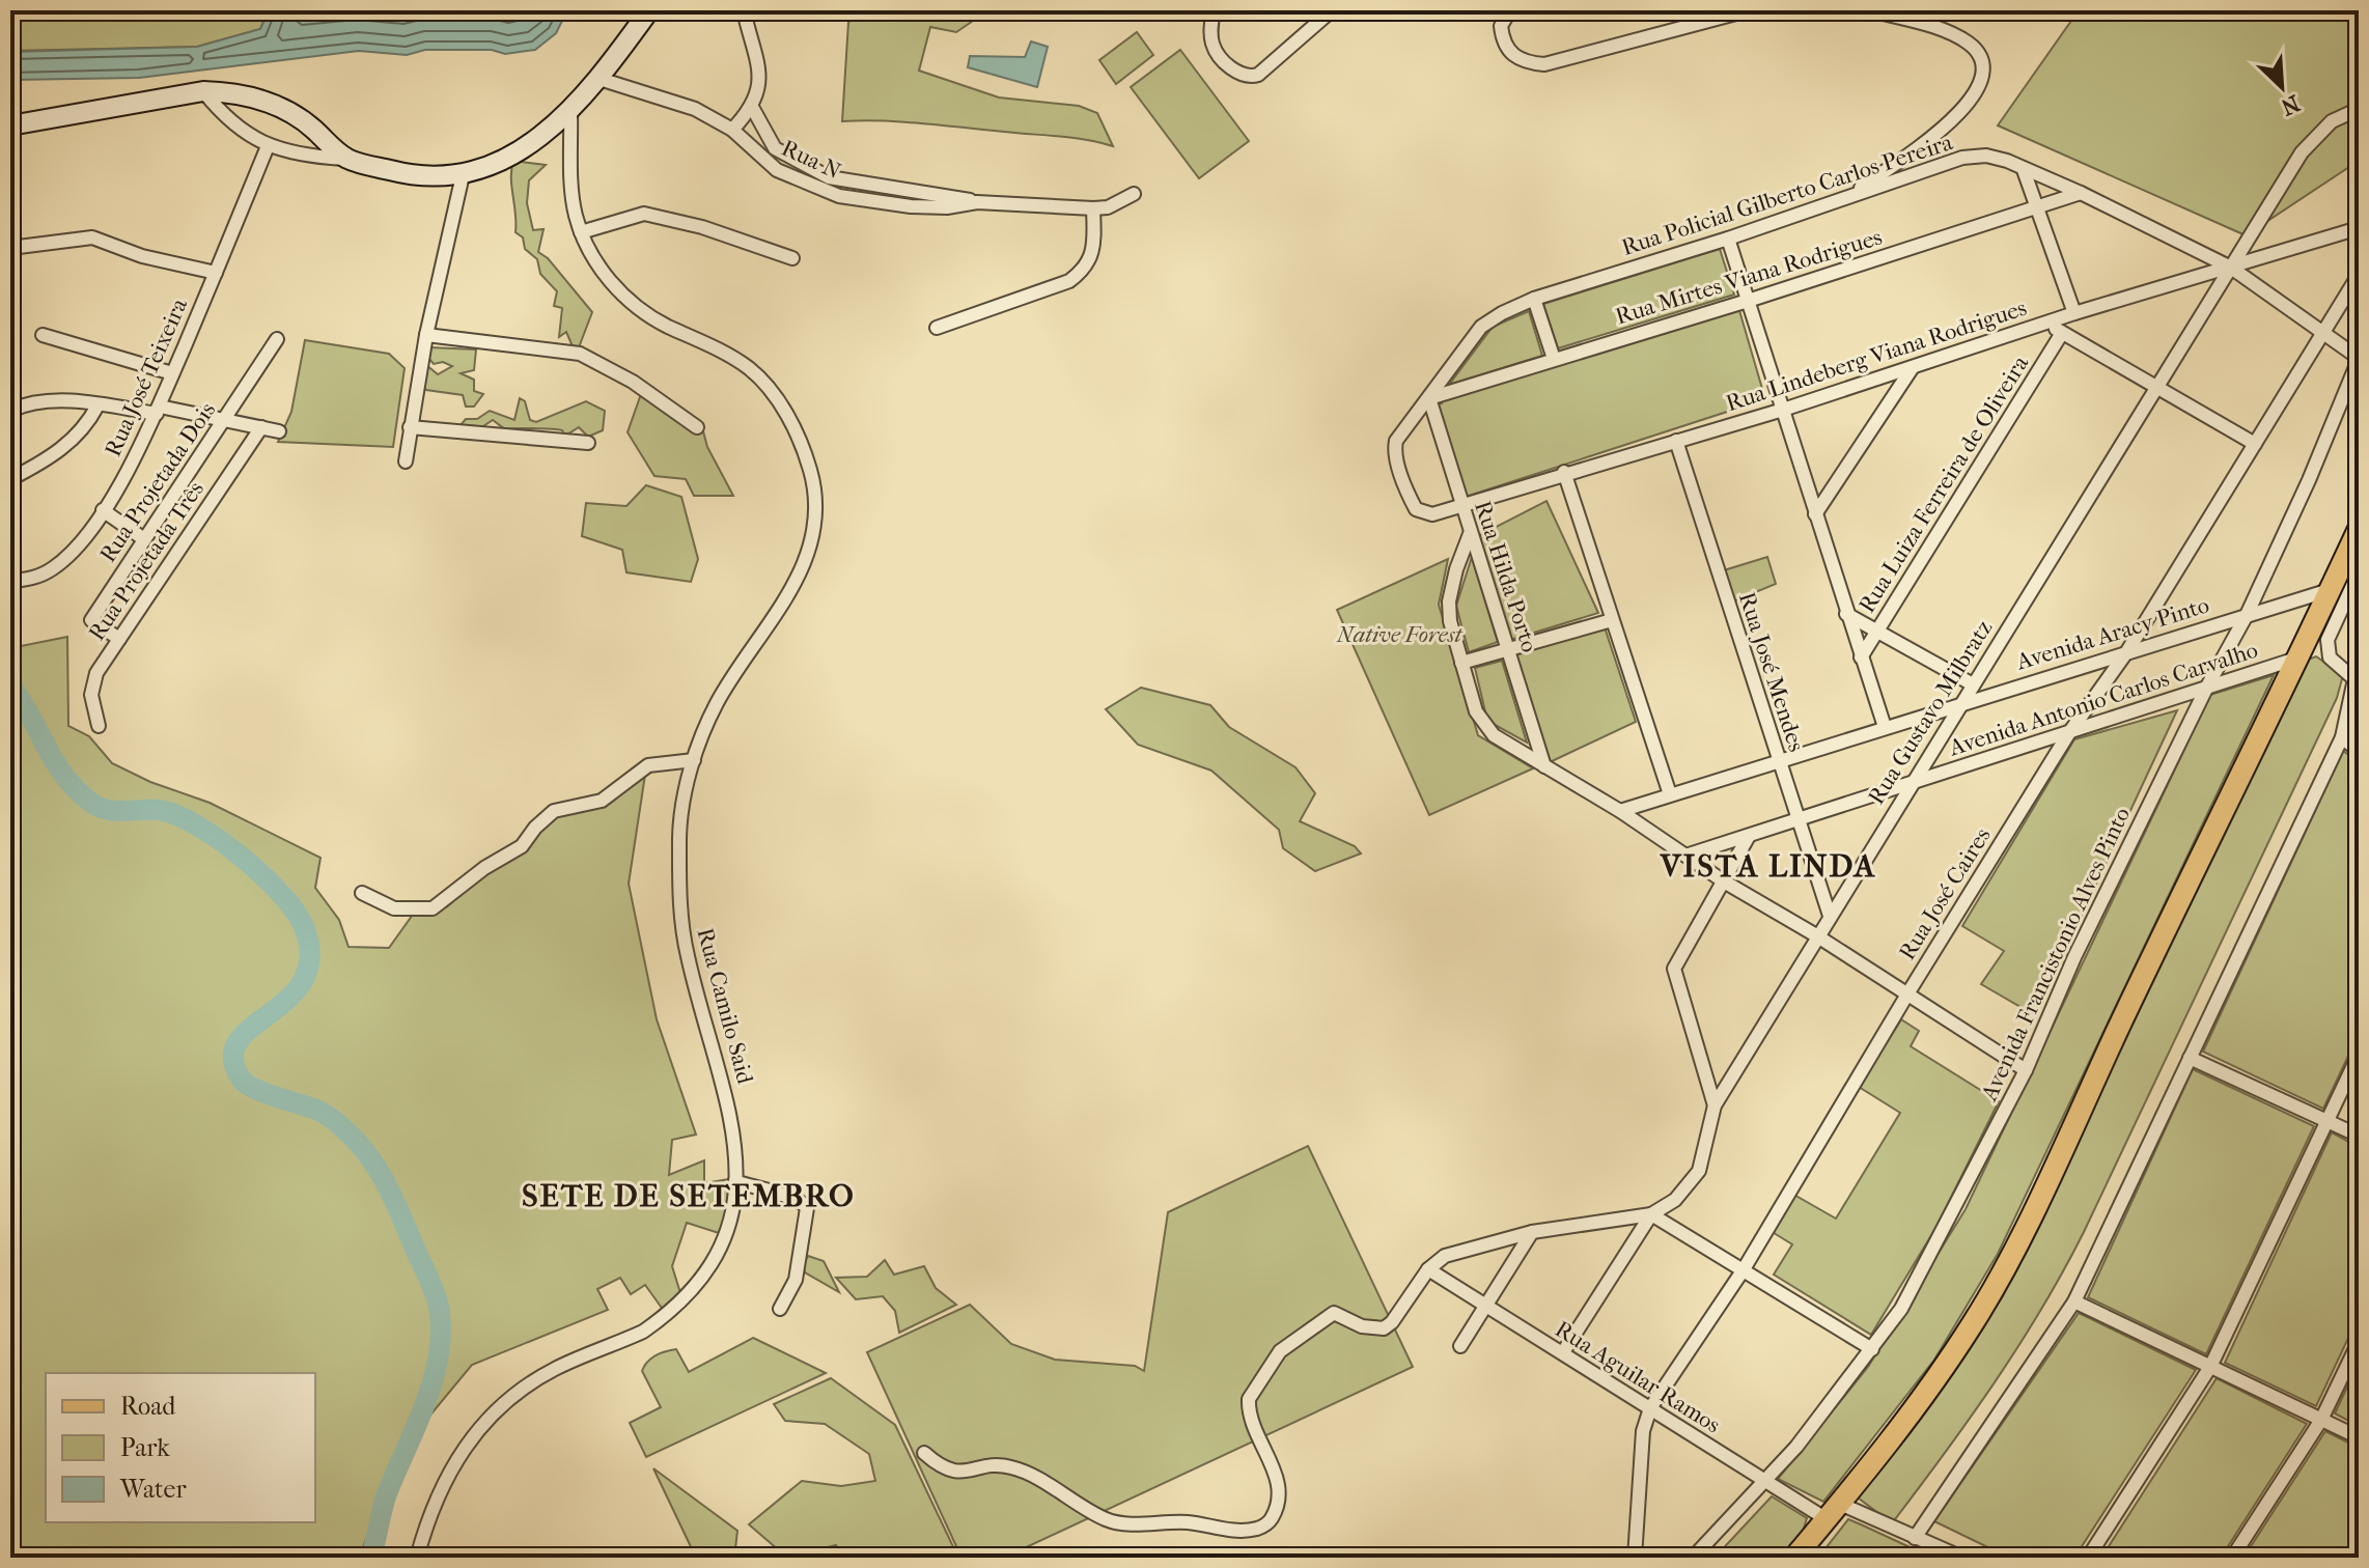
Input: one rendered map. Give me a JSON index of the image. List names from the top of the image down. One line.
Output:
{"streets":{"street":["Rua N","Rua Policial Gilberto Carlos Pereira","Rua Mirtes Viana Rodrigues","Rua Lindeberg Viana Rodrigues","Rua José Teixeira","Rua Projetada Dois","Rua Luiza Ferreira de Oliveira","Rua Projetada Três","Rua Hilda Porto","Avenida Aracy Pinto","Rua José Mendes","Avenida Antonio Carlos Carvalho","Rua Gustavo Milbratz","Rua José Caires","Avenida Francistonio Alves Pinto","Rua Camilo Said","Rua Aguilar Ramos"]},"crossings":[["Rua Policial Gilberto Carlos Pereira","Rua Mirtes Viana Rodrigues"],["Rua Policial Gilberto Carlos Pereira","Rua Lindeberg Viana Rodrigues"],["Rua Policial Gilberto Carlos Pereira","Rua Hilda Porto"],["Rua Policial Gilberto Carlos Pereira","Rua Gustavo Milbratz"],["Rua Policial Gilberto Carlos Pereira","Rua José Caires"],["Rua Policial Gilberto Carlos Pereira","Avenida Francistonio Alves Pinto"],["Rua Mirtes Viana Rodrigues","Rua Hilda Porto"],["Rua Lindeberg Viana Rodrigues","Rua Hilda Porto"],["Rua Lindeberg Viana Rodrigues","Rua José Mendes"],["Rua Lindeberg Viana Rodrigues","Rua Gustavo Milbratz"],["Rua Projetada Dois","Rua Projetada Três"],["Avenida Aracy Pinto","Rua José Mendes"],["Avenida Aracy Pinto","Rua Gustavo Milbratz"],["Avenida Aracy Pinto","Rua José Caires"],["Avenida Aracy Pinto","Avenida Francistonio Alves Pinto"],["Rua José Mendes","Avenida Antonio Carlos Carvalho"],["Rua José Mendes","Rua Gustavo Milbratz"],["Avenida Antonio Carlos Carvalho","Rua Gustavo Milbratz"],["Avenida Antonio Carlos Carvalho","Rua José Caires"],["Avenida Antonio Carlos Carvalho","Avenida Francistonio Alves Pinto"],["Rua Gustavo Milbratz","Rua Aguilar Ramos"],["Rua José Caires","Avenida Francistonio Alves Pinto"],["Rua José Caires","Rua Aguilar Ramos"],["Avenida Francistonio Alves Pinto","Rua Aguilar Ramos"]],"districts":["VISTA LINDA","SETE DE SETEMBRO"],"parks":["Native Forest"],"legend":["Road","Park","Water"],"north":"bottom right"}
